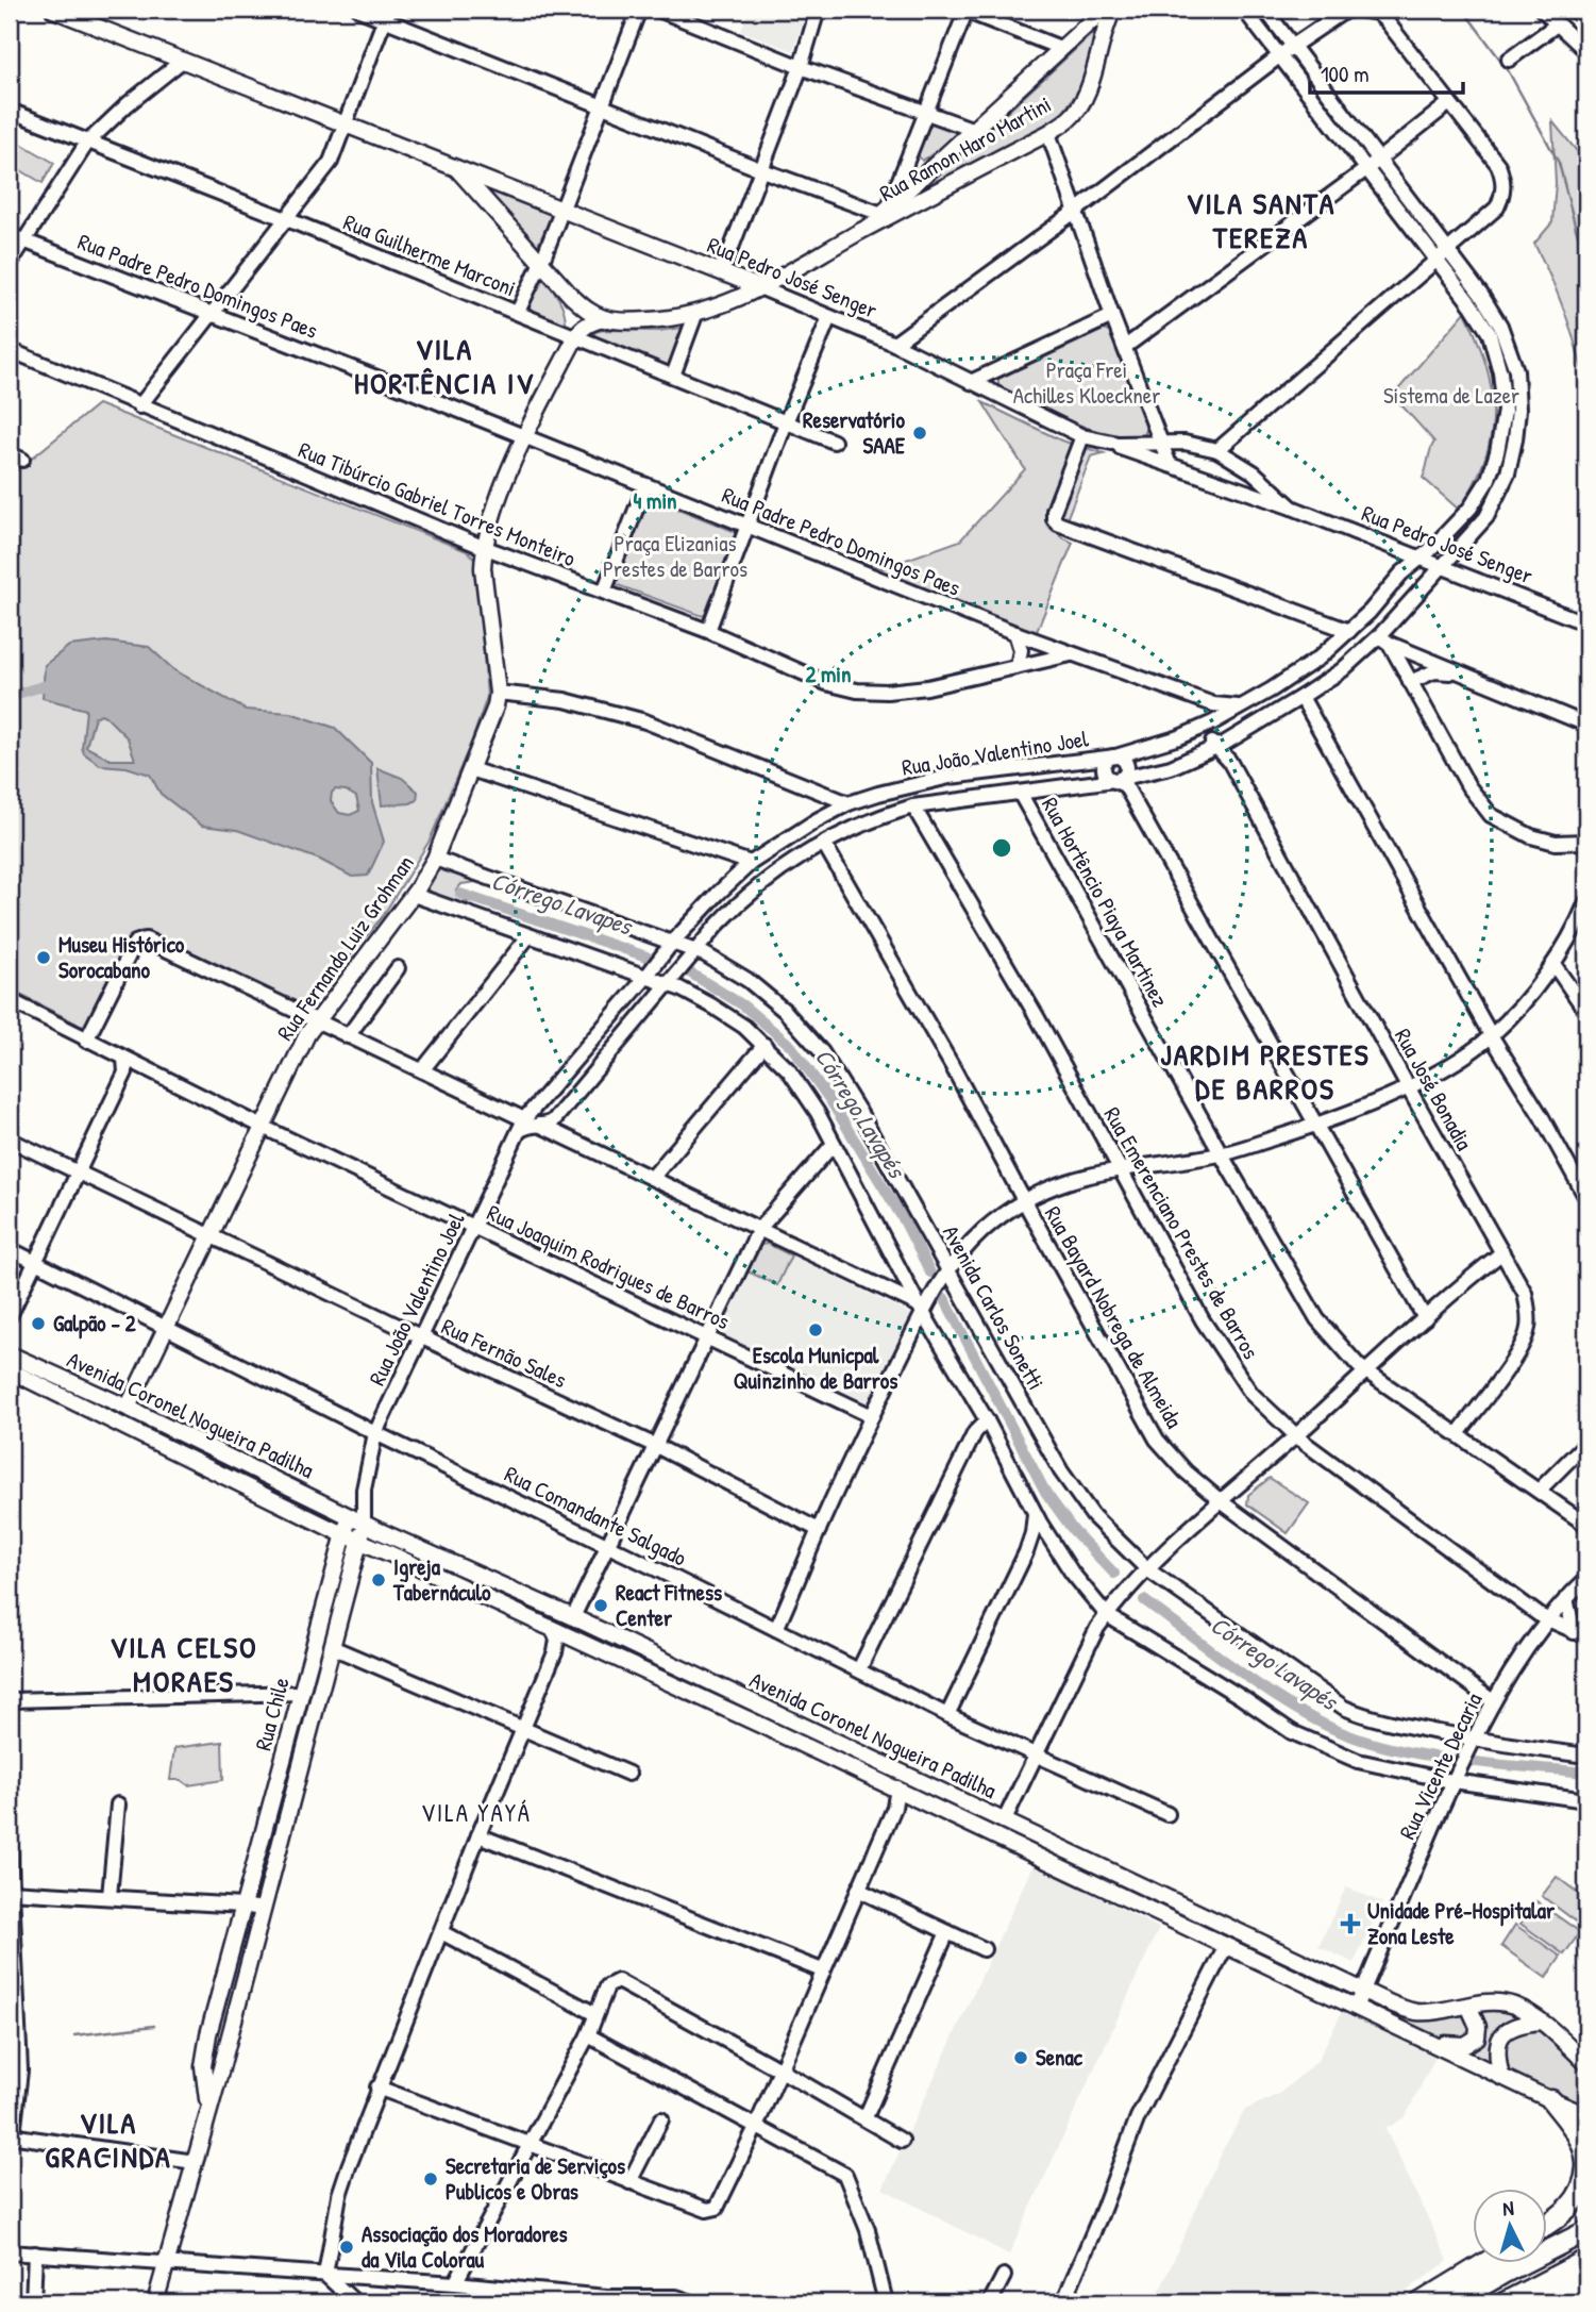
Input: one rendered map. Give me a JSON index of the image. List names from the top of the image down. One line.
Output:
{"streets":{"main road":["Rua Ramon Haro Martini","Rua Pedro José Senger","Rua Fernando Luiz Grohman","Avenida Coronel Nogueira Padilha","Rua Chile"],"street":["Rua Guilherme Marconi","Rua Padre Pedro Domingos Paes","Rua Tibúrcio Gabriel Torres Monteiro","Rua João Valentino Joel","Rua Hortêncio Piaya Martinez","Rua José Bonadia","Rua Emerenciano Prestes de Barros","Rua Joaquim Rodrigues de Barros","Avenida Carlos Sonetti","Rua Bayard Nobrega de Almeida","Rua Fernão Sales","Rua Comandante Salgado","Rua Vicente Decaria"]},"crossings":[["Rua Ramon Haro Martini","Rua Pedro José Senger"],["Rua Guilherme Marconi","Rua Fernando Luiz Grohman"],["Rua Pedro José Senger","Rua João Valentino Joel"],["Rua Padre Pedro Domingos Paes","Rua Tibúrcio Gabriel Torres Monteiro"],["Rua Padre Pedro Domingos Paes","Rua João Valentino Joel"],["Rua Padre Pedro Domingos Paes","Rua Fernando Luiz Grohman"],["Rua Padre Pedro Domingos Paes","Rua José Bonadia"],["Rua Tibúrcio Gabriel Torres Monteiro","Rua Fernando Luiz Grohman"],["Rua João Valentino Joel","Rua Hortêncio Piaya Martinez"],["Rua João Valentino Joel","Rua José Bonadia"],["Rua João Valentino Joel","Rua Emerenciano Prestes de Barros"],["Rua João Valentino Joel","Rua Joaquim Rodrigues de Barros"],["Rua João Valentino Joel","Avenida Carlos Sonetti"],["Rua João Valentino Joel","Rua Bayard Nobrega de Almeida"],["Rua João Valentino Joel","Rua Fernão Sales"],["Rua João Valentino Joel","Avenida Coronel Nogueira Padilha"],["Rua João Valentino Joel","Rua Comandante Salgado"],["Rua Hortêncio Piaya Martinez","Rua José Bonadia"],["Rua Fernando Luiz Grohman","Rua Joaquim Rodrigues de Barros"],["Rua Fernando Luiz Grohman","Avenida Carlos Sonetti"],["Rua Fernando Luiz Grohman","Rua Fernão Sales"],["Rua Fernando Luiz Grohman","Avenida Coronel Nogueira Padilha"],["Rua Fernando Luiz Grohman","Rua Comandante Salgado"],["Rua Emerenciano Prestes de Barros","Rua Vicente Decaria"],["Avenida Carlos Sonetti","Rua Vicente Decaria"],["Rua Bayard Nobrega de Almeida","Rua Vicente Decaria"],["Avenida Coronel Nogueira Padilha","Rua Chile"],["Avenida Coronel Nogueira Padilha","Rua Vicente Decaria"]],"districts":["VILA SANTA TEREZA","VILA HORTÊNCIA IV","JARDIM PRESTES DE BARROS","VILA CELSO MORAES","VILA YAYÁ","VILA GRACINDA"],"water":["Córrego Lavapes","Córrego Lavapés"],"parks":["Praça Frei Achilles Kloeckner","Sistema de Lazer","Praça Elizanias Prestes de Barros"],"places":{"other":["Reservatório SAAE","Museu Histórico Sorocabano","Galpão - 2","Escola Municpal Quinzinho de Barros","Igreja Tabernáculo","React Fitness Center","Senac","Secretaria de Serviços Publicos e Obras","Associação dos Moradores da Vila Colorau"],"health":["Unidade Pré-Hospitalar Zona Leste"]},"scale_bar":"100 m","north":"top","rings":["4 min","2 min"]}
